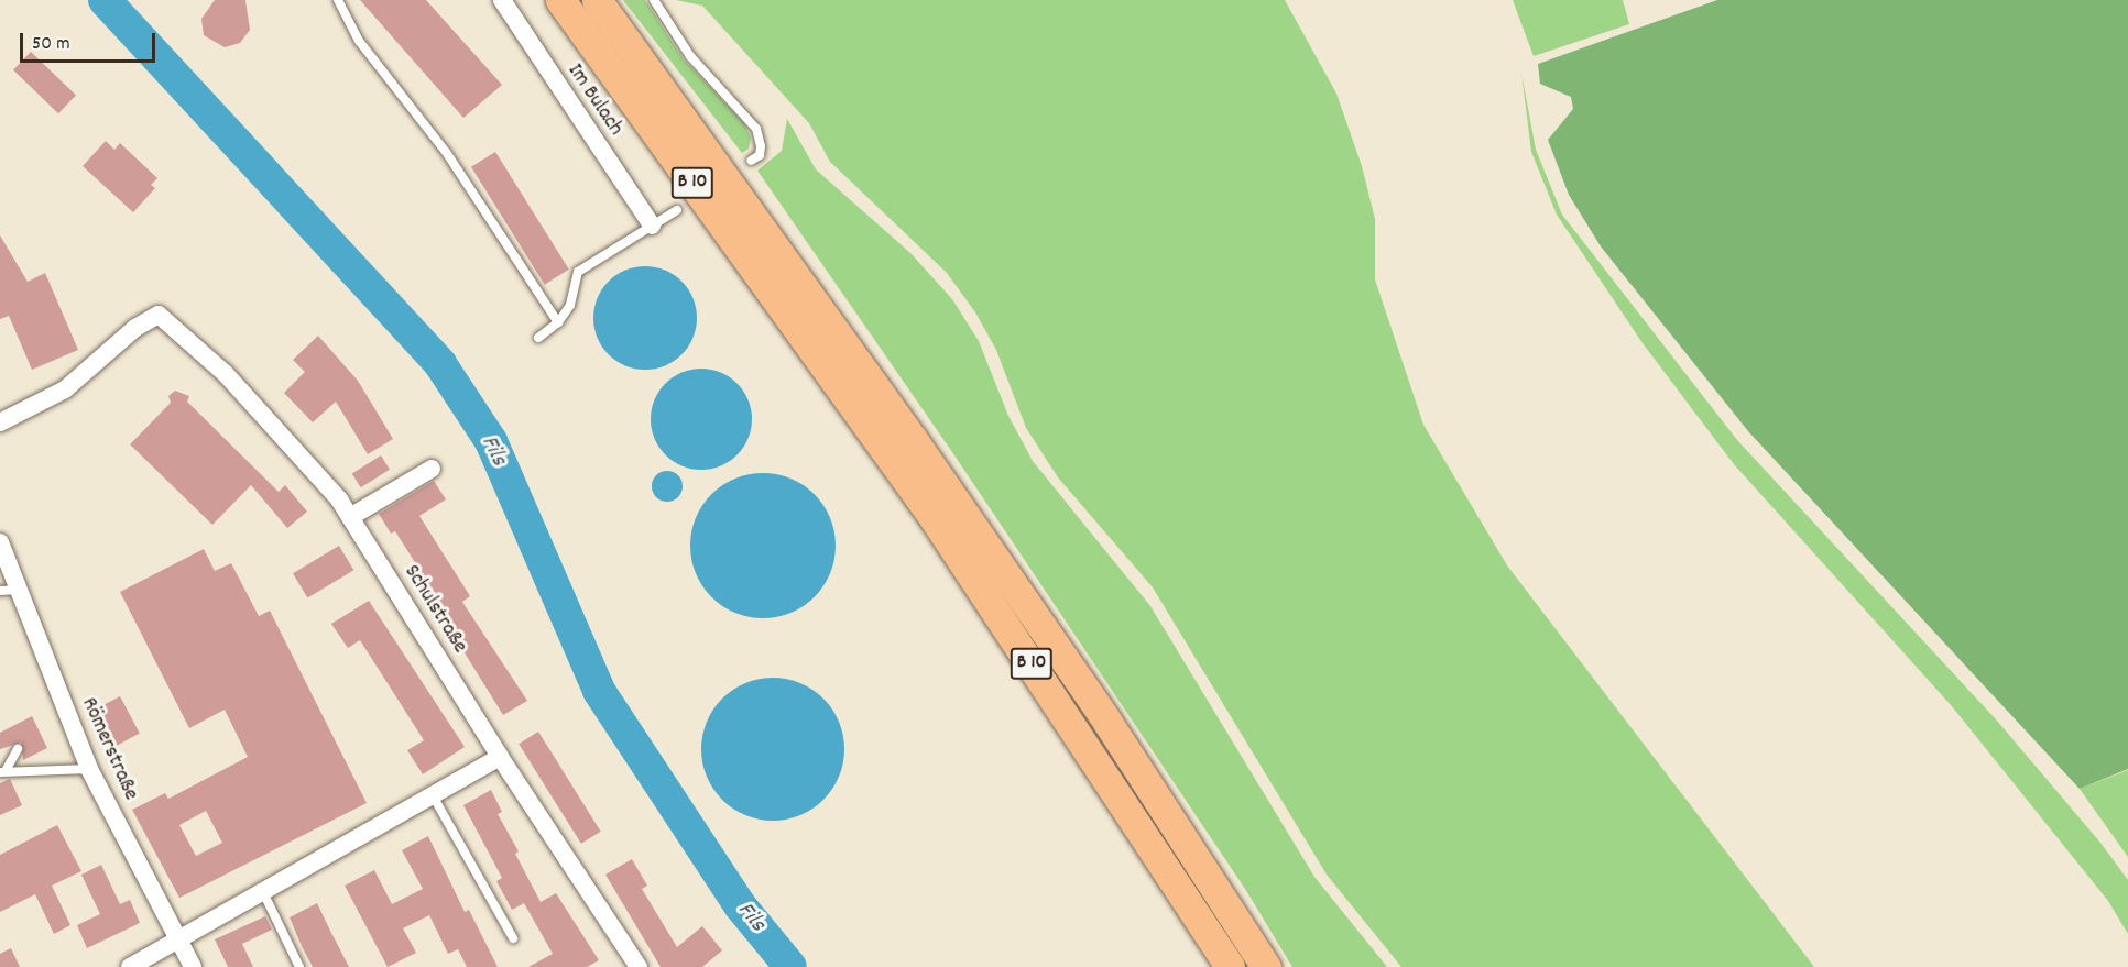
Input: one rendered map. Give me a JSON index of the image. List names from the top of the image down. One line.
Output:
{"streets":{"highway":["B 10"],"street":["Im Bulach","Schulstraße","Römerstraße"]},"water":["Fils"],"scale_bar":"50 m"}
